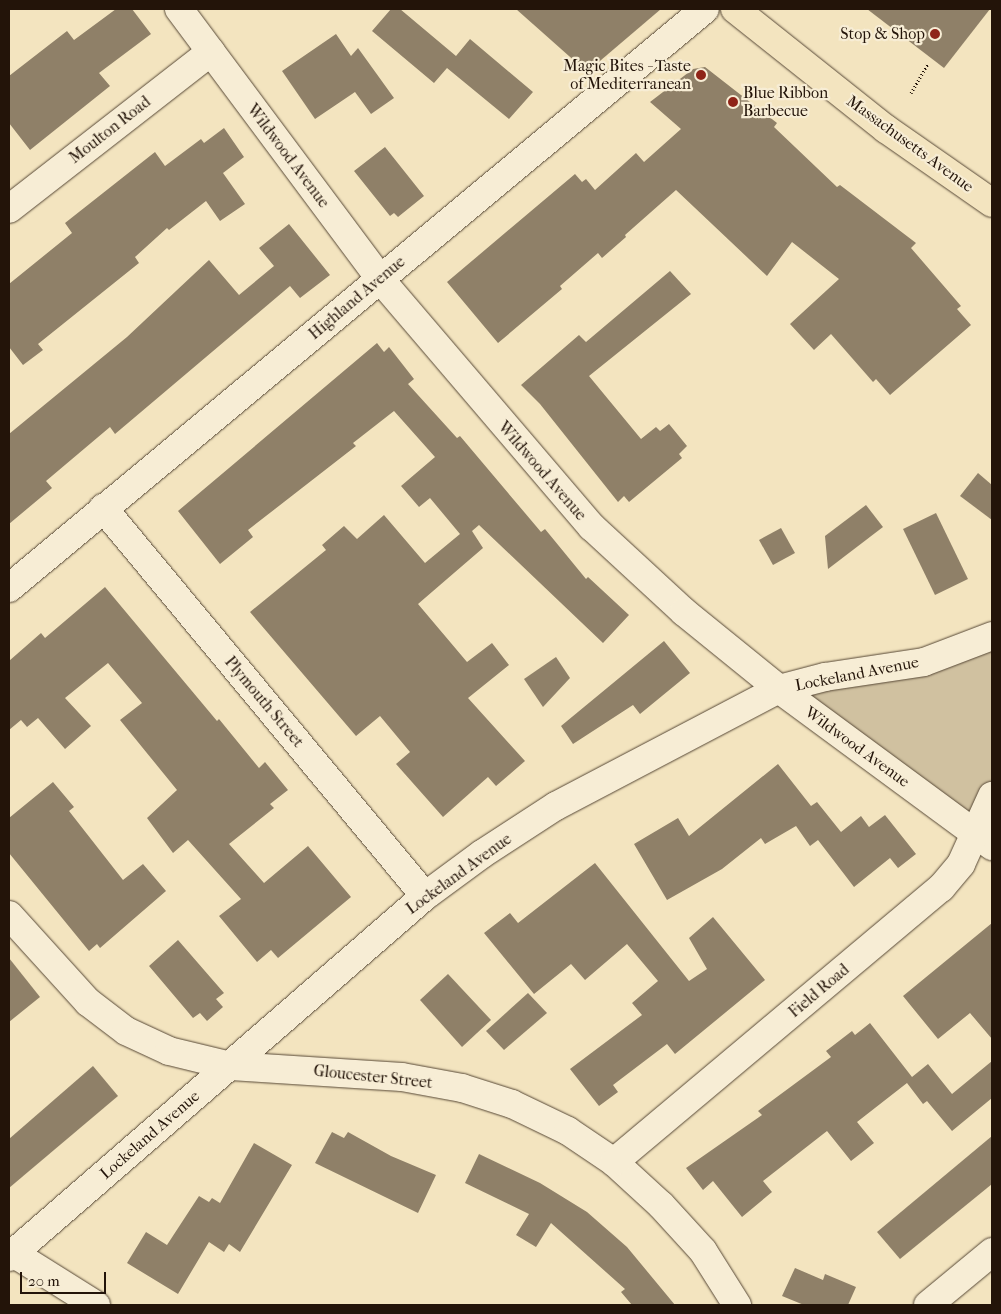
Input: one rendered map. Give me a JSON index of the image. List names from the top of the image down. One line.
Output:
{"streets":{"main road":["Massachusetts Avenue"],"street":["Moulton Road","Wildwood Avenue","Highland Avenue","Lockeland Avenue","Plymouth Street","Field Road","Gloucester Street"]},"crossings":[["Moulton Road","Wildwood Avenue"],["Wildwood Avenue","Highland Avenue"],["Wildwood Avenue","Lockeland Avenue"],["Wildwood Avenue","Field Road"],["Highland Avenue","Plymouth Street"],["Lockeland Avenue","Plymouth Street"],["Lockeland Avenue","Gloucester Street"],["Field Road","Gloucester Street"]],"places":["Stop & Shop","Magic Bites - Taste of Mediterranean","Blue Ribbon Barbecue"],"scale_bar":"20 m"}
